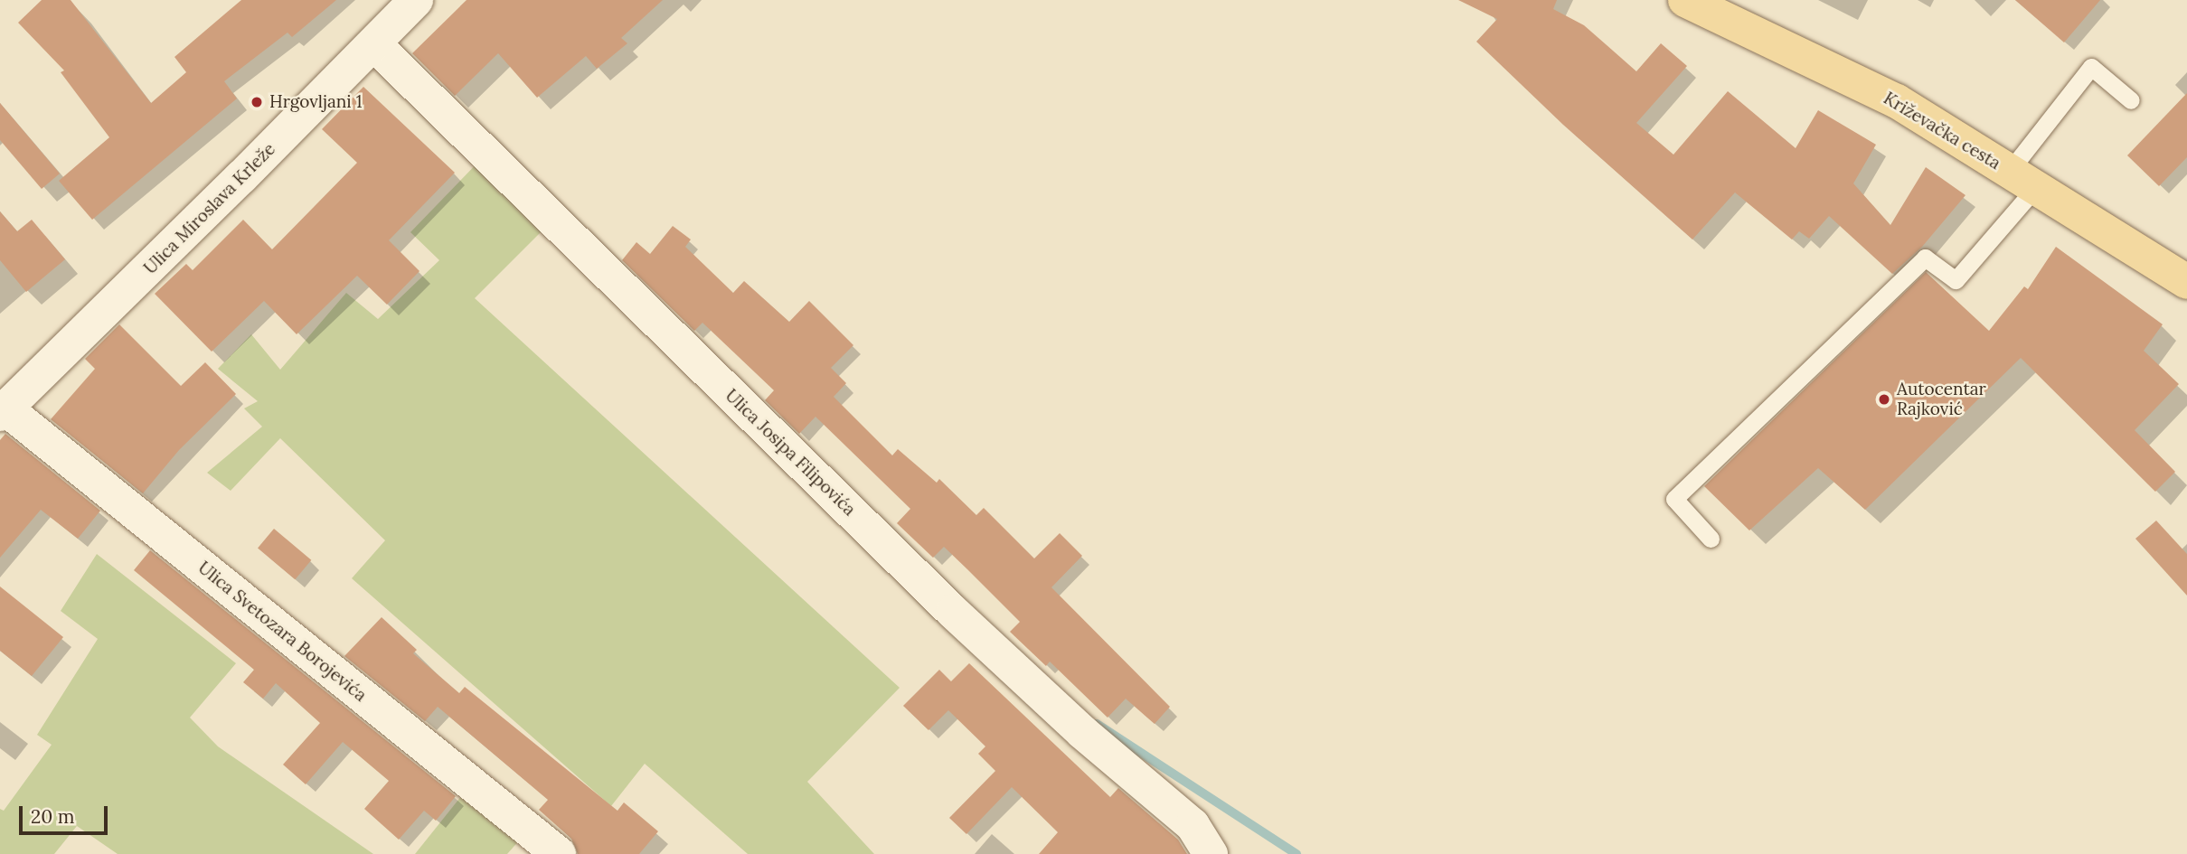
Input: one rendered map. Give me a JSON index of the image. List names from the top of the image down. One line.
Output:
{"streets":{"main road":["Križevačka cesta"],"street":["Ulica Miroslava Krleže","Ulica Josipa Filipovića","Ulica Svetozara Borojevića"]},"crossings":[["Ulica Miroslava Krleže","Ulica Josipa Filipovića"],["Ulica Miroslava Krleže","Ulica Svetozara Borojevića"]],"places":["Hrgovljani 1","Autocentar Rajković"],"scale_bar":"20 m"}
